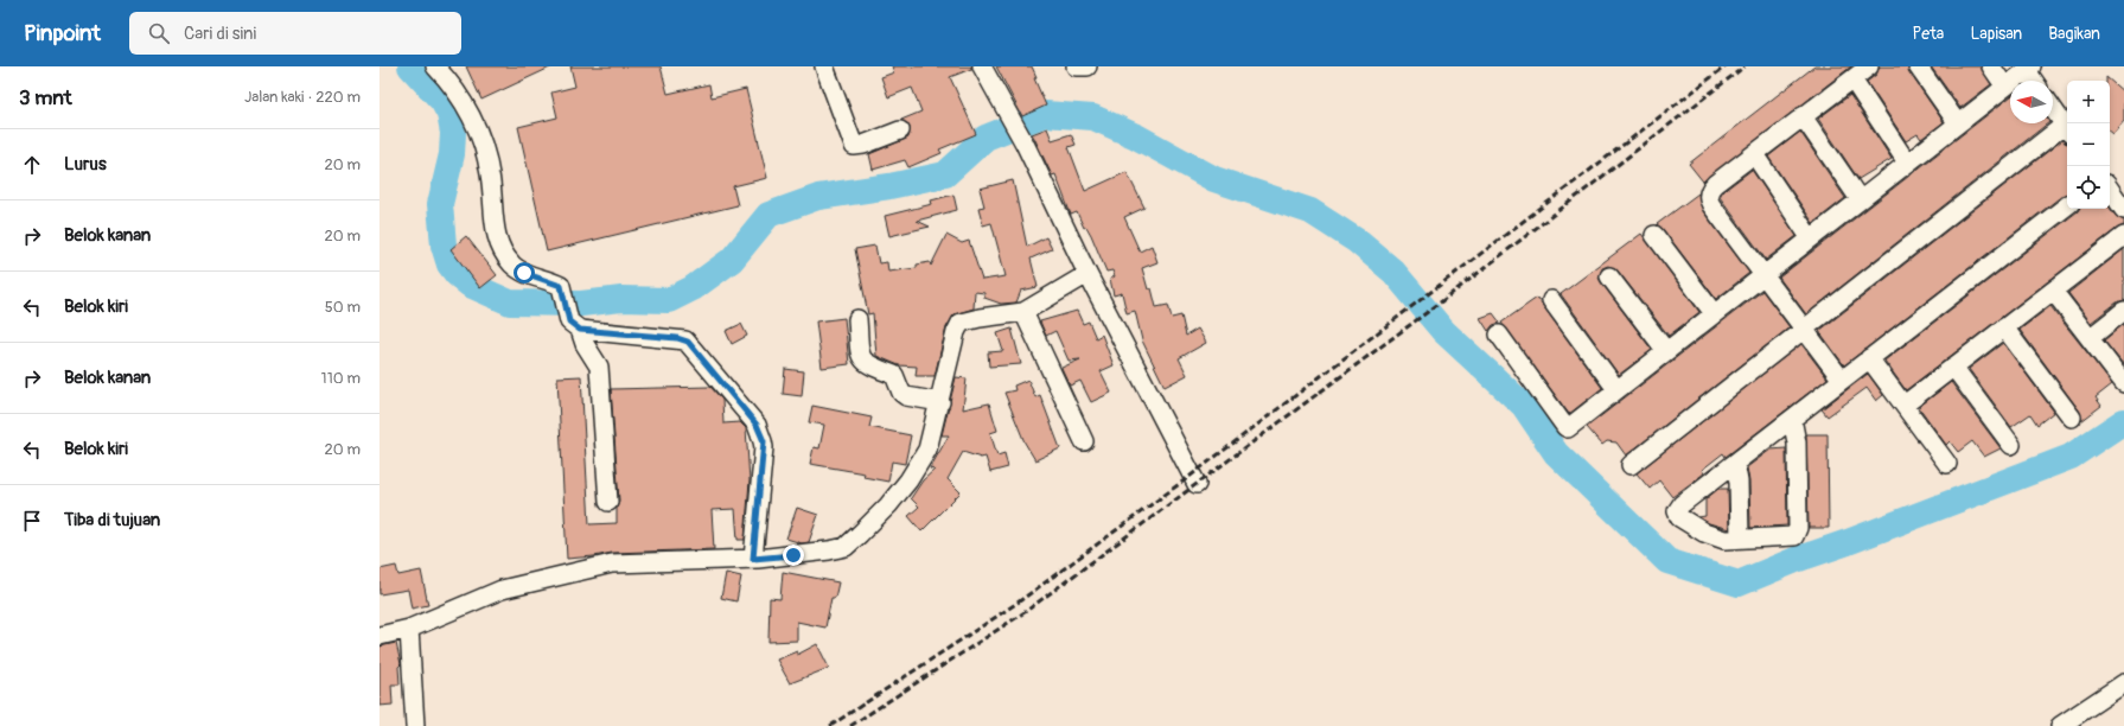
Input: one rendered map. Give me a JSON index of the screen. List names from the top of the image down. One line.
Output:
{"north":"left","page":{"header":"Pinpoint","search":"Cari di sini","nav":["Peta","Lapisan","Bagikan"],"heading":["3 mnt","Jalan kaki · 220 m"],"map_buttons":["+","−"],"list":[["Lurus","20 m"],["Belok kanan","20 m"],["Belok kiri","50 m"],["Belok kanan","110 m"],["Belok kiri","20 m"],"Tiba di tujuan"]}}
